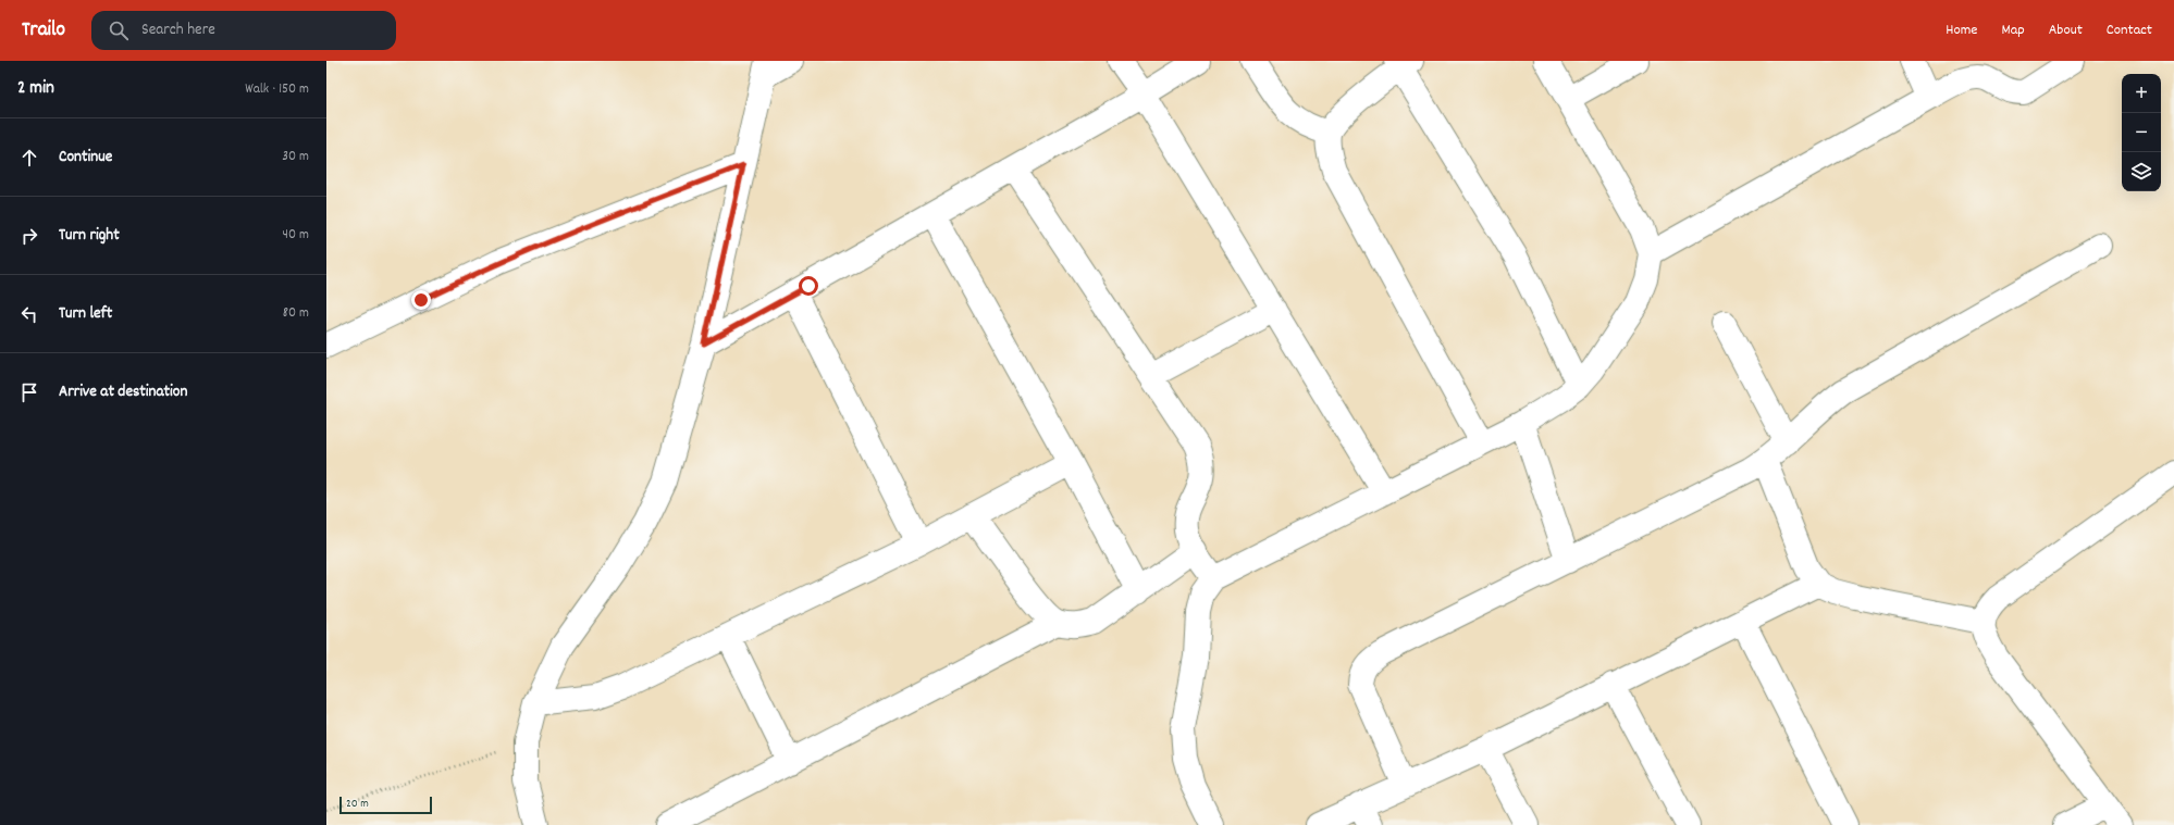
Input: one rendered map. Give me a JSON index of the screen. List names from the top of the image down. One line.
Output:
{"scale_bar":"20 m","page":{"header":"Trailo","search":"Search here","nav":["Home","Map","About","Contact"],"heading":["2 min","Walk · 150 m"],"map_buttons":["+","−"],"list":[["Continue","30 m"],["Turn right","40 m"],["Turn left","80 m"],"Arrive at destination"],"scale":"20 m"}}
